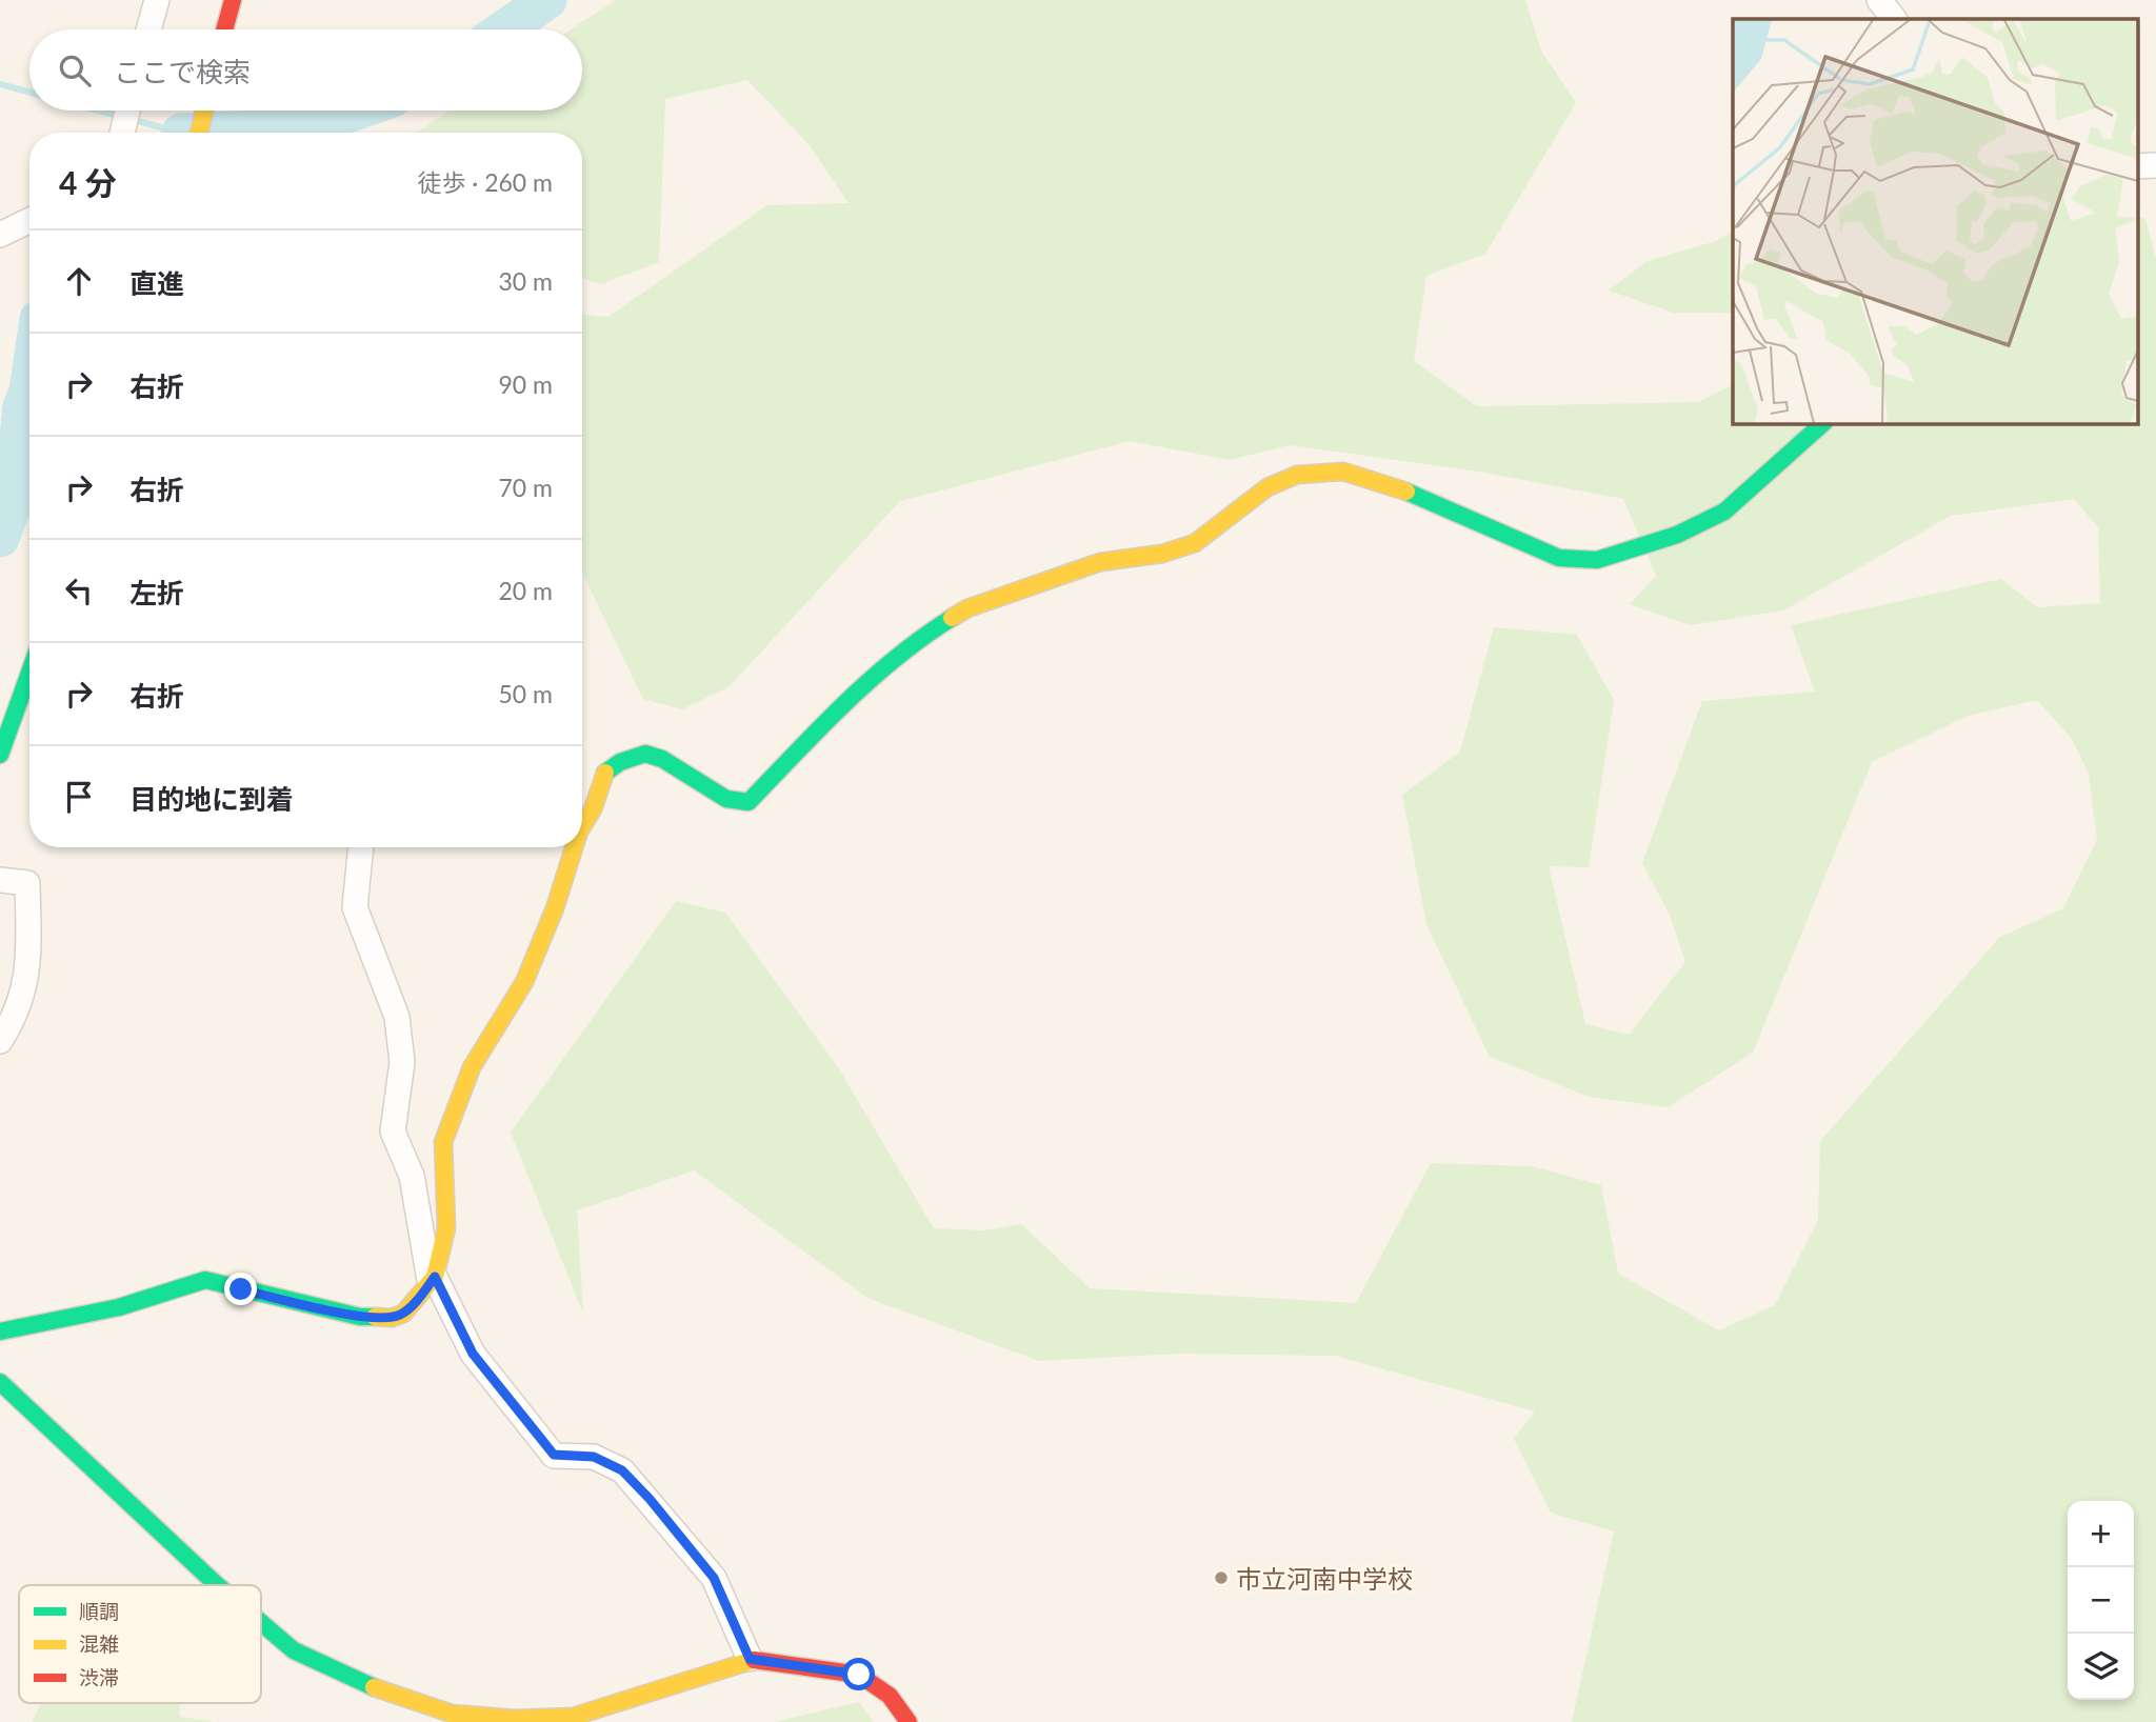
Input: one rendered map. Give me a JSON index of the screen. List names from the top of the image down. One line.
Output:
{"places":["市立河南中学校"],"legend":["順調","混雑","渋滞"],"page":{"search":"ここで検索","heading":["4 分","徒歩 · 260 m"],"list":[["直進","30 m"],["右折","90 m"],["右折","70 m"],["左折","20 m"],["右折","50 m"],"目的地に到着"],"map_buttons":["+","−"]}}
